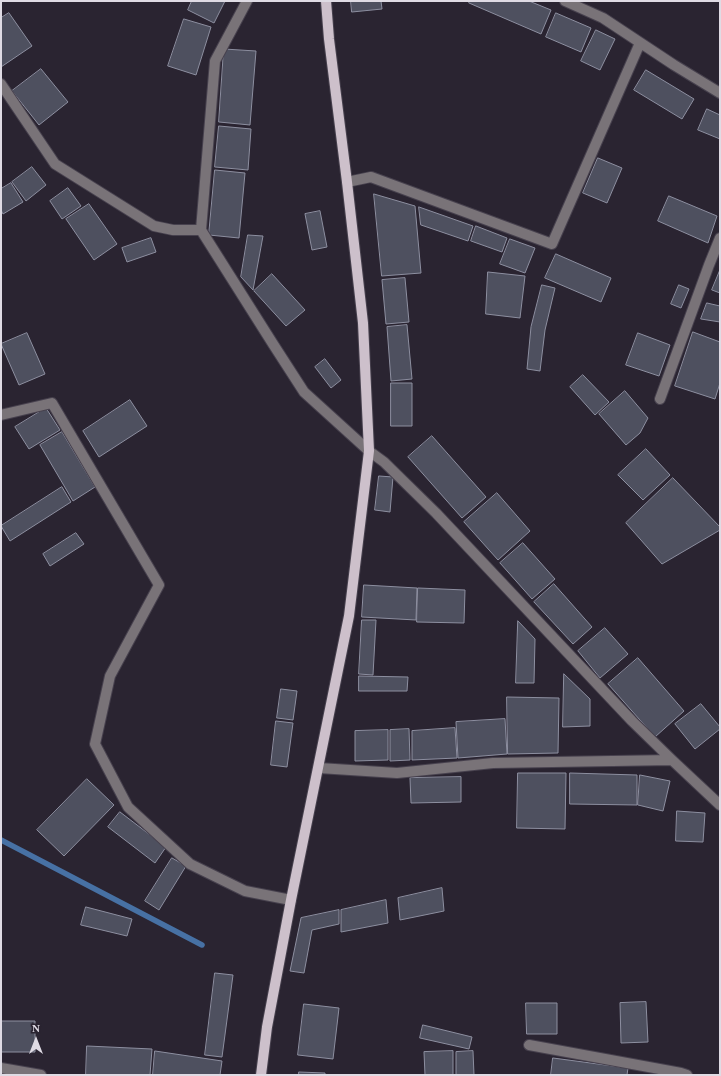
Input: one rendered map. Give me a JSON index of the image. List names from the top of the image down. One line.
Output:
{"north":"top"}
